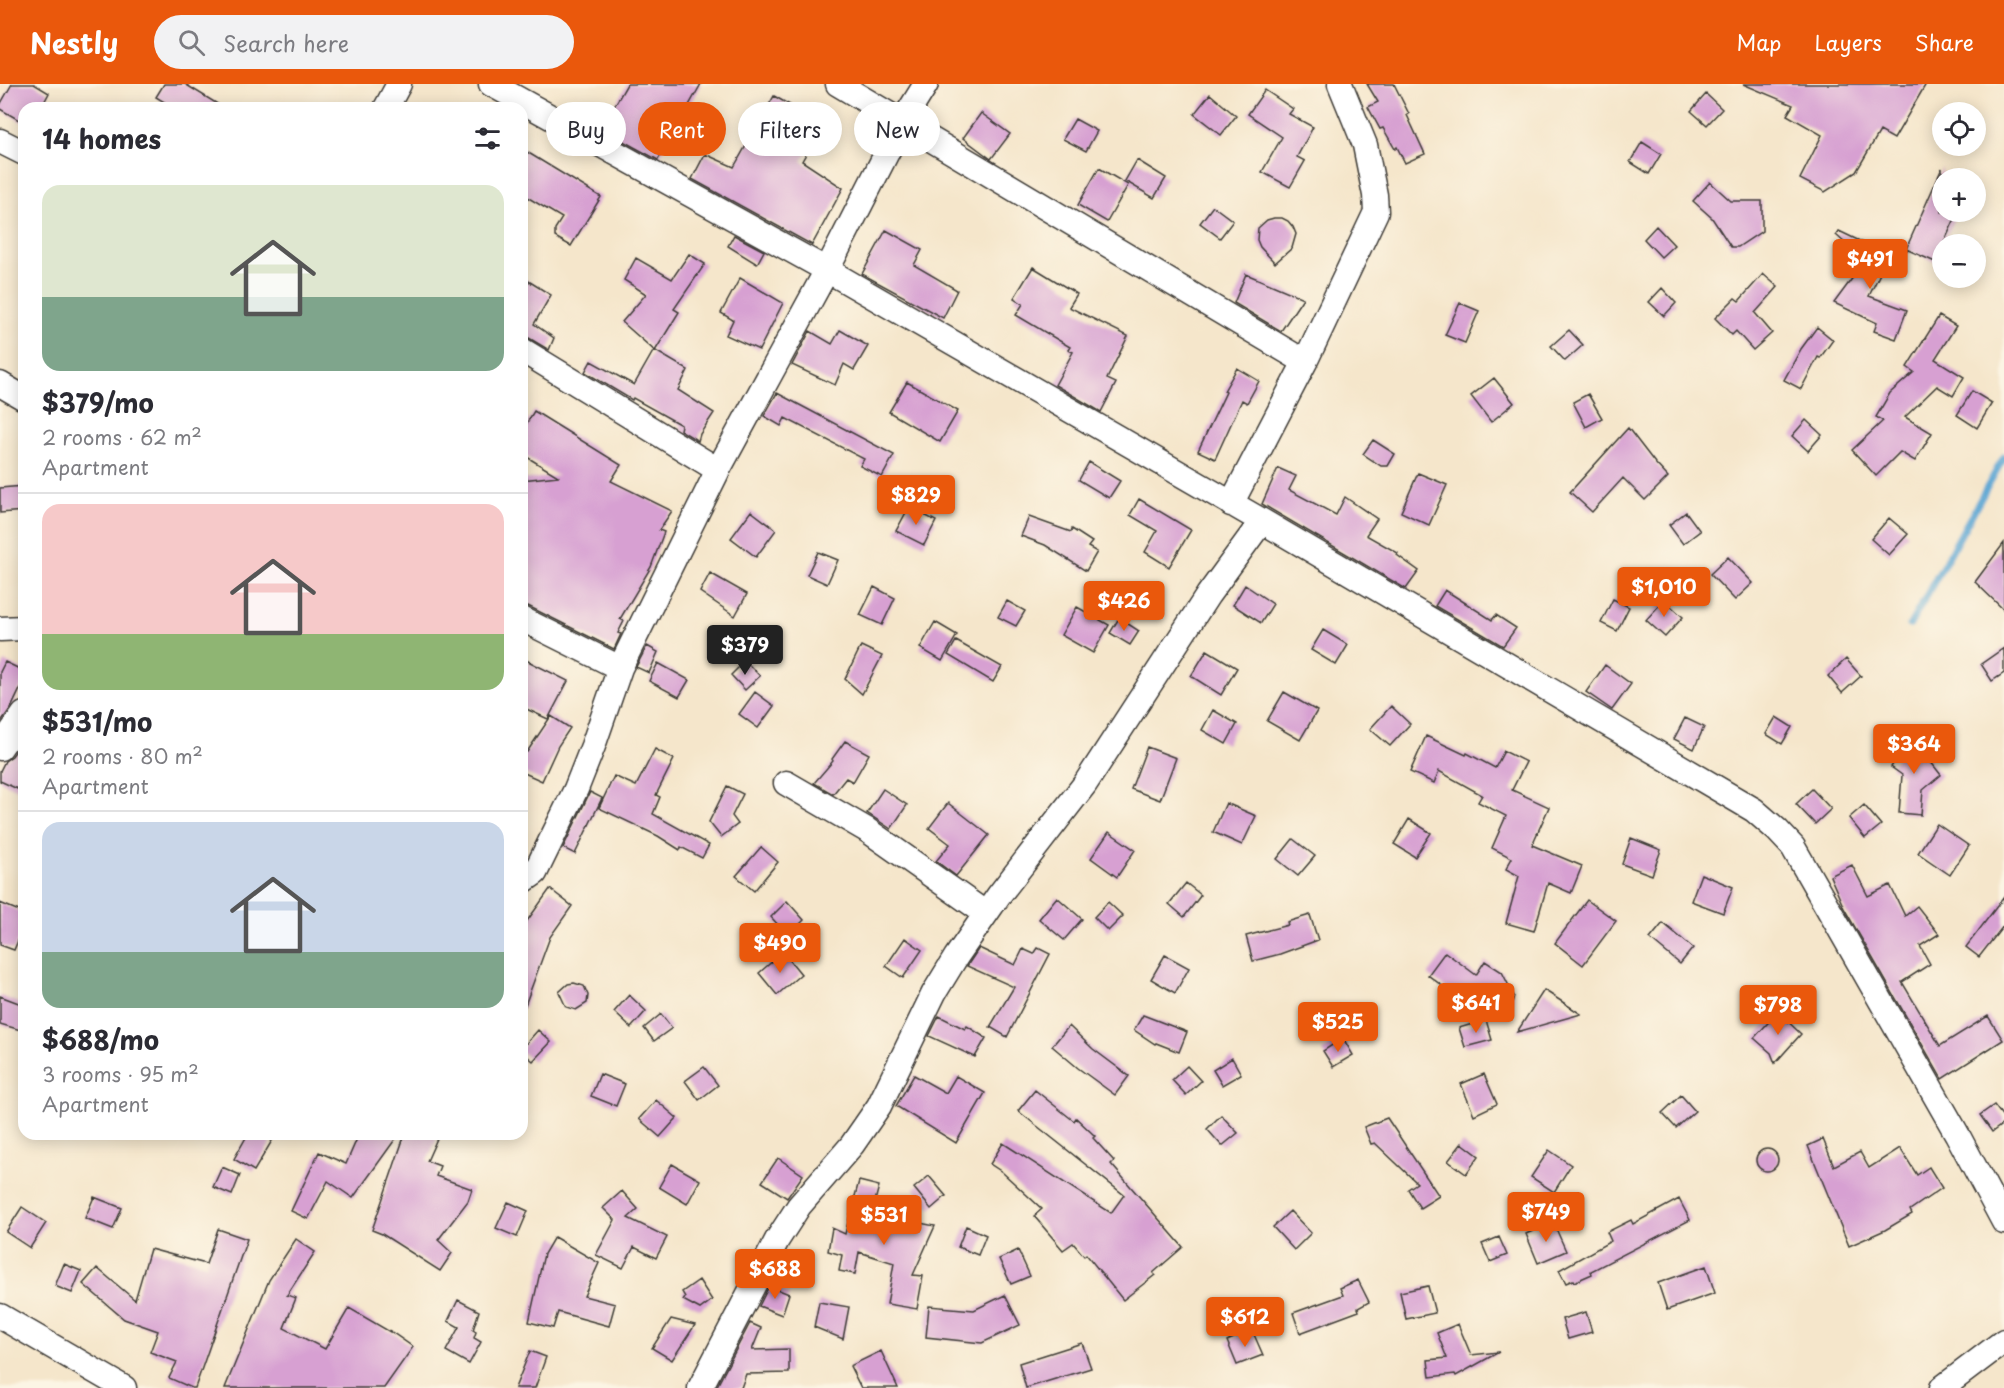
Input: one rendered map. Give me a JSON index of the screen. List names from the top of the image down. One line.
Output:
{"page":{"header":"Nestly","search":"Search here","nav":["Map","Layers","Share"],"map_buttons":["+","−"],"chip":["Buy","Rent","Filters","New"],"heading":"14 homes","list":[{"name":"$379/mo","note":"2 rooms · 62 m² · Apartment"},{"name":"$531/mo","note":"2 rooms · 80 m² · Apartment"},{"name":"$688/mo","note":"3 rooms · 95 m² · Apartment"}],"price":["$491","$829","$1,010","$426","$379","$364","$490","$641","$798","$525","$749","$531","$688","$612"]}}
